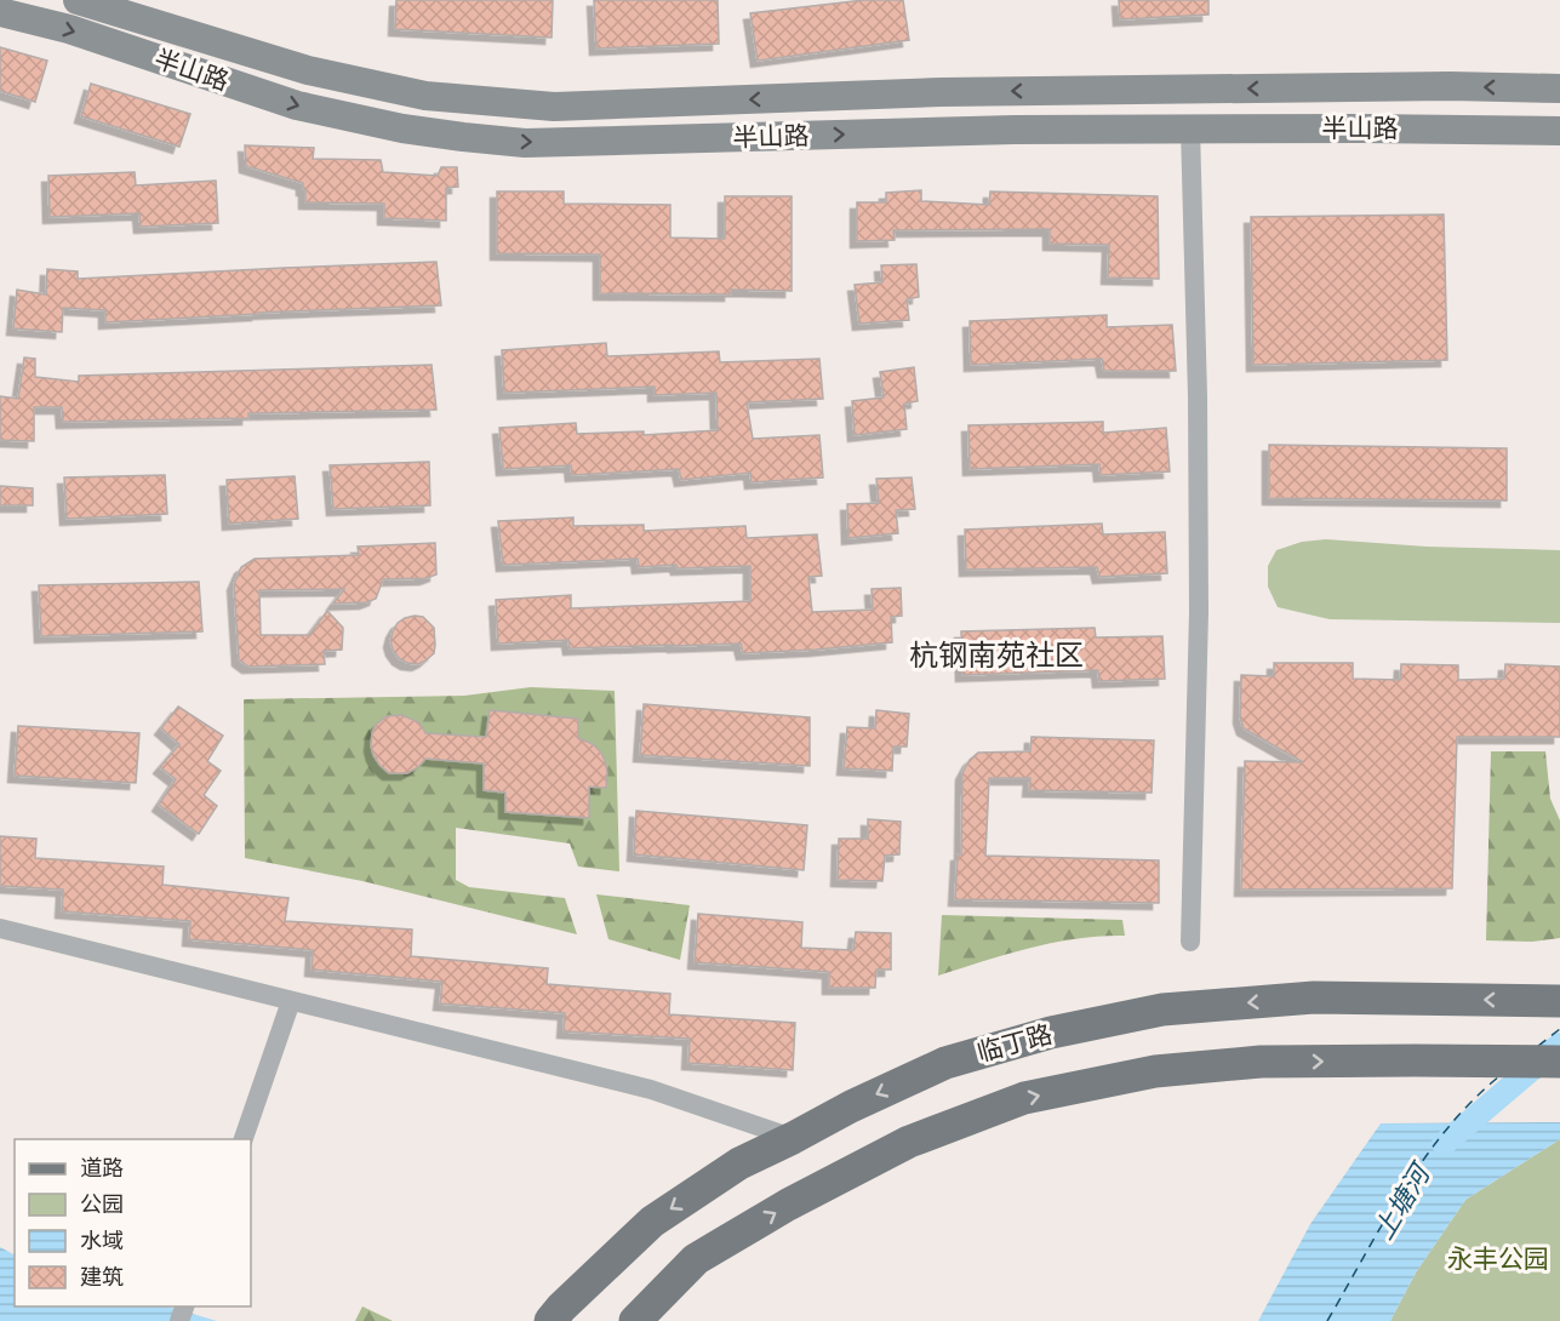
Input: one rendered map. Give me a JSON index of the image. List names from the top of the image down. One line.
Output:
{"streets":{"main road":["半山路","临丁路"]},"districts":["杭钢南苑社区"],"water":["上塘河"],"parks":["永丰公园"],"legend":["道路","公园","水域","建筑"]}
